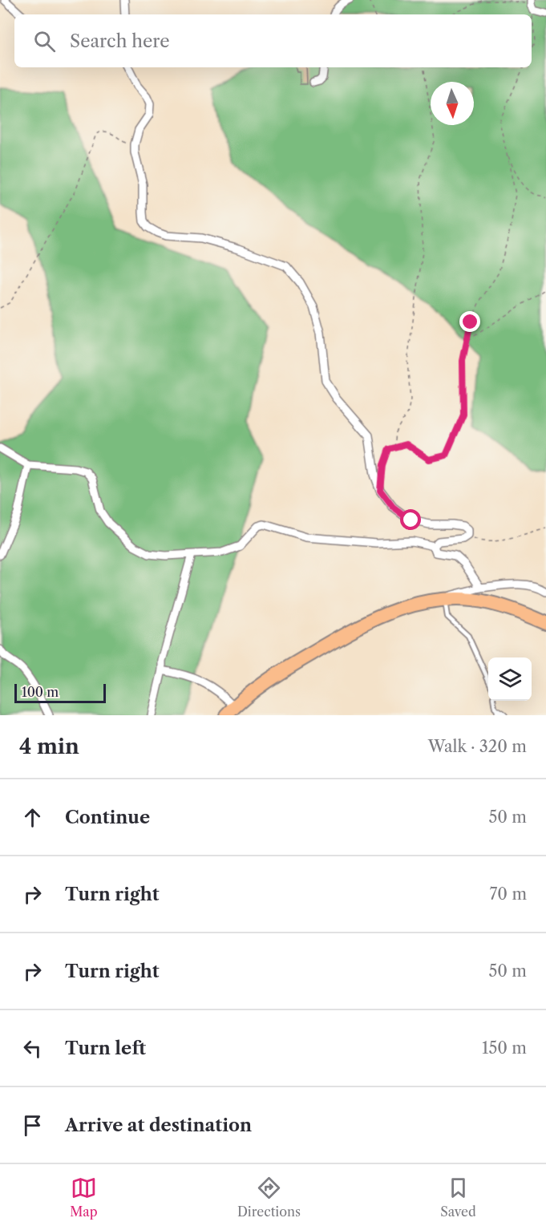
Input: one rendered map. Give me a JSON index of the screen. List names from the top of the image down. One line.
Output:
{"scale_bar":"100 m","north":"bottom","page":{"search":"Search here","scale":"100 m","heading":["4 min","Walk · 320 m"],"list":[["Continue","50 m"],["Turn right","70 m"],["Turn right","50 m"],["Turn left","150 m"],"Arrive at destination"],"nav":["Map","Directions","Saved"]}}
